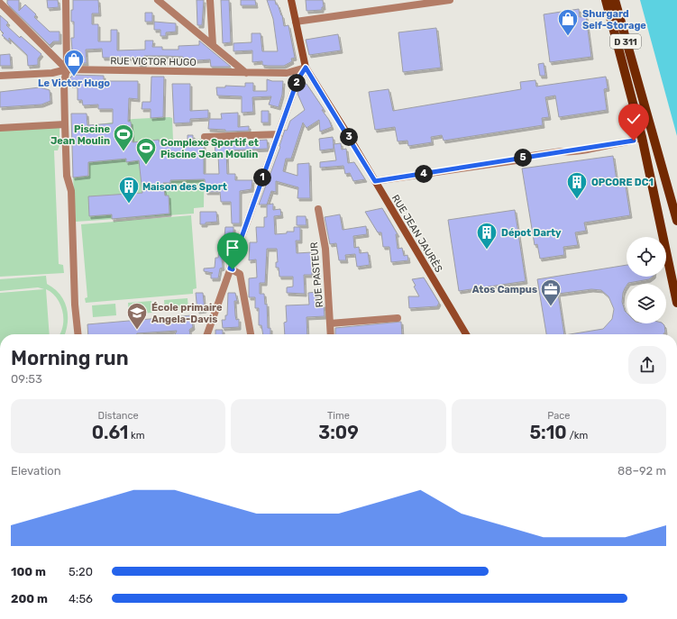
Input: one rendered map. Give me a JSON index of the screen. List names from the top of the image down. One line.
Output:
{"streets":{"main road":["D 311"],"street":["RUE VICTOR HUGO","RUE JEAN JAURÈS","RUE PASTEUR"]},"crossings":[["RUE VICTOR HUGO","RUE JEAN JAURÈS"]],"places":{"shop":["Shurgard Self-Storage","Le Victor Hugo"],"sports":["Piscine Jean Moulin","Complexe Sportif et Piscine Jean Moulin"],"building":["OPCORE DC1","Maison des Sport","Dépot Darty"],"office":["Atos Campus"],"school or university":["École primaire Angela-Davis"]},"page":{"pins":["2","3","5","4","1"],"heading":["Morning run","09:53"],"stats":[["Distance","0.61 km"],["Time","3:09"],["Pace","5:10 /km"]],"chart":["Elevation","88–92 m"],"list":[{"name":"100 m","note":"5:20"},{"name":"200 m","note":"4:56"}]}}
